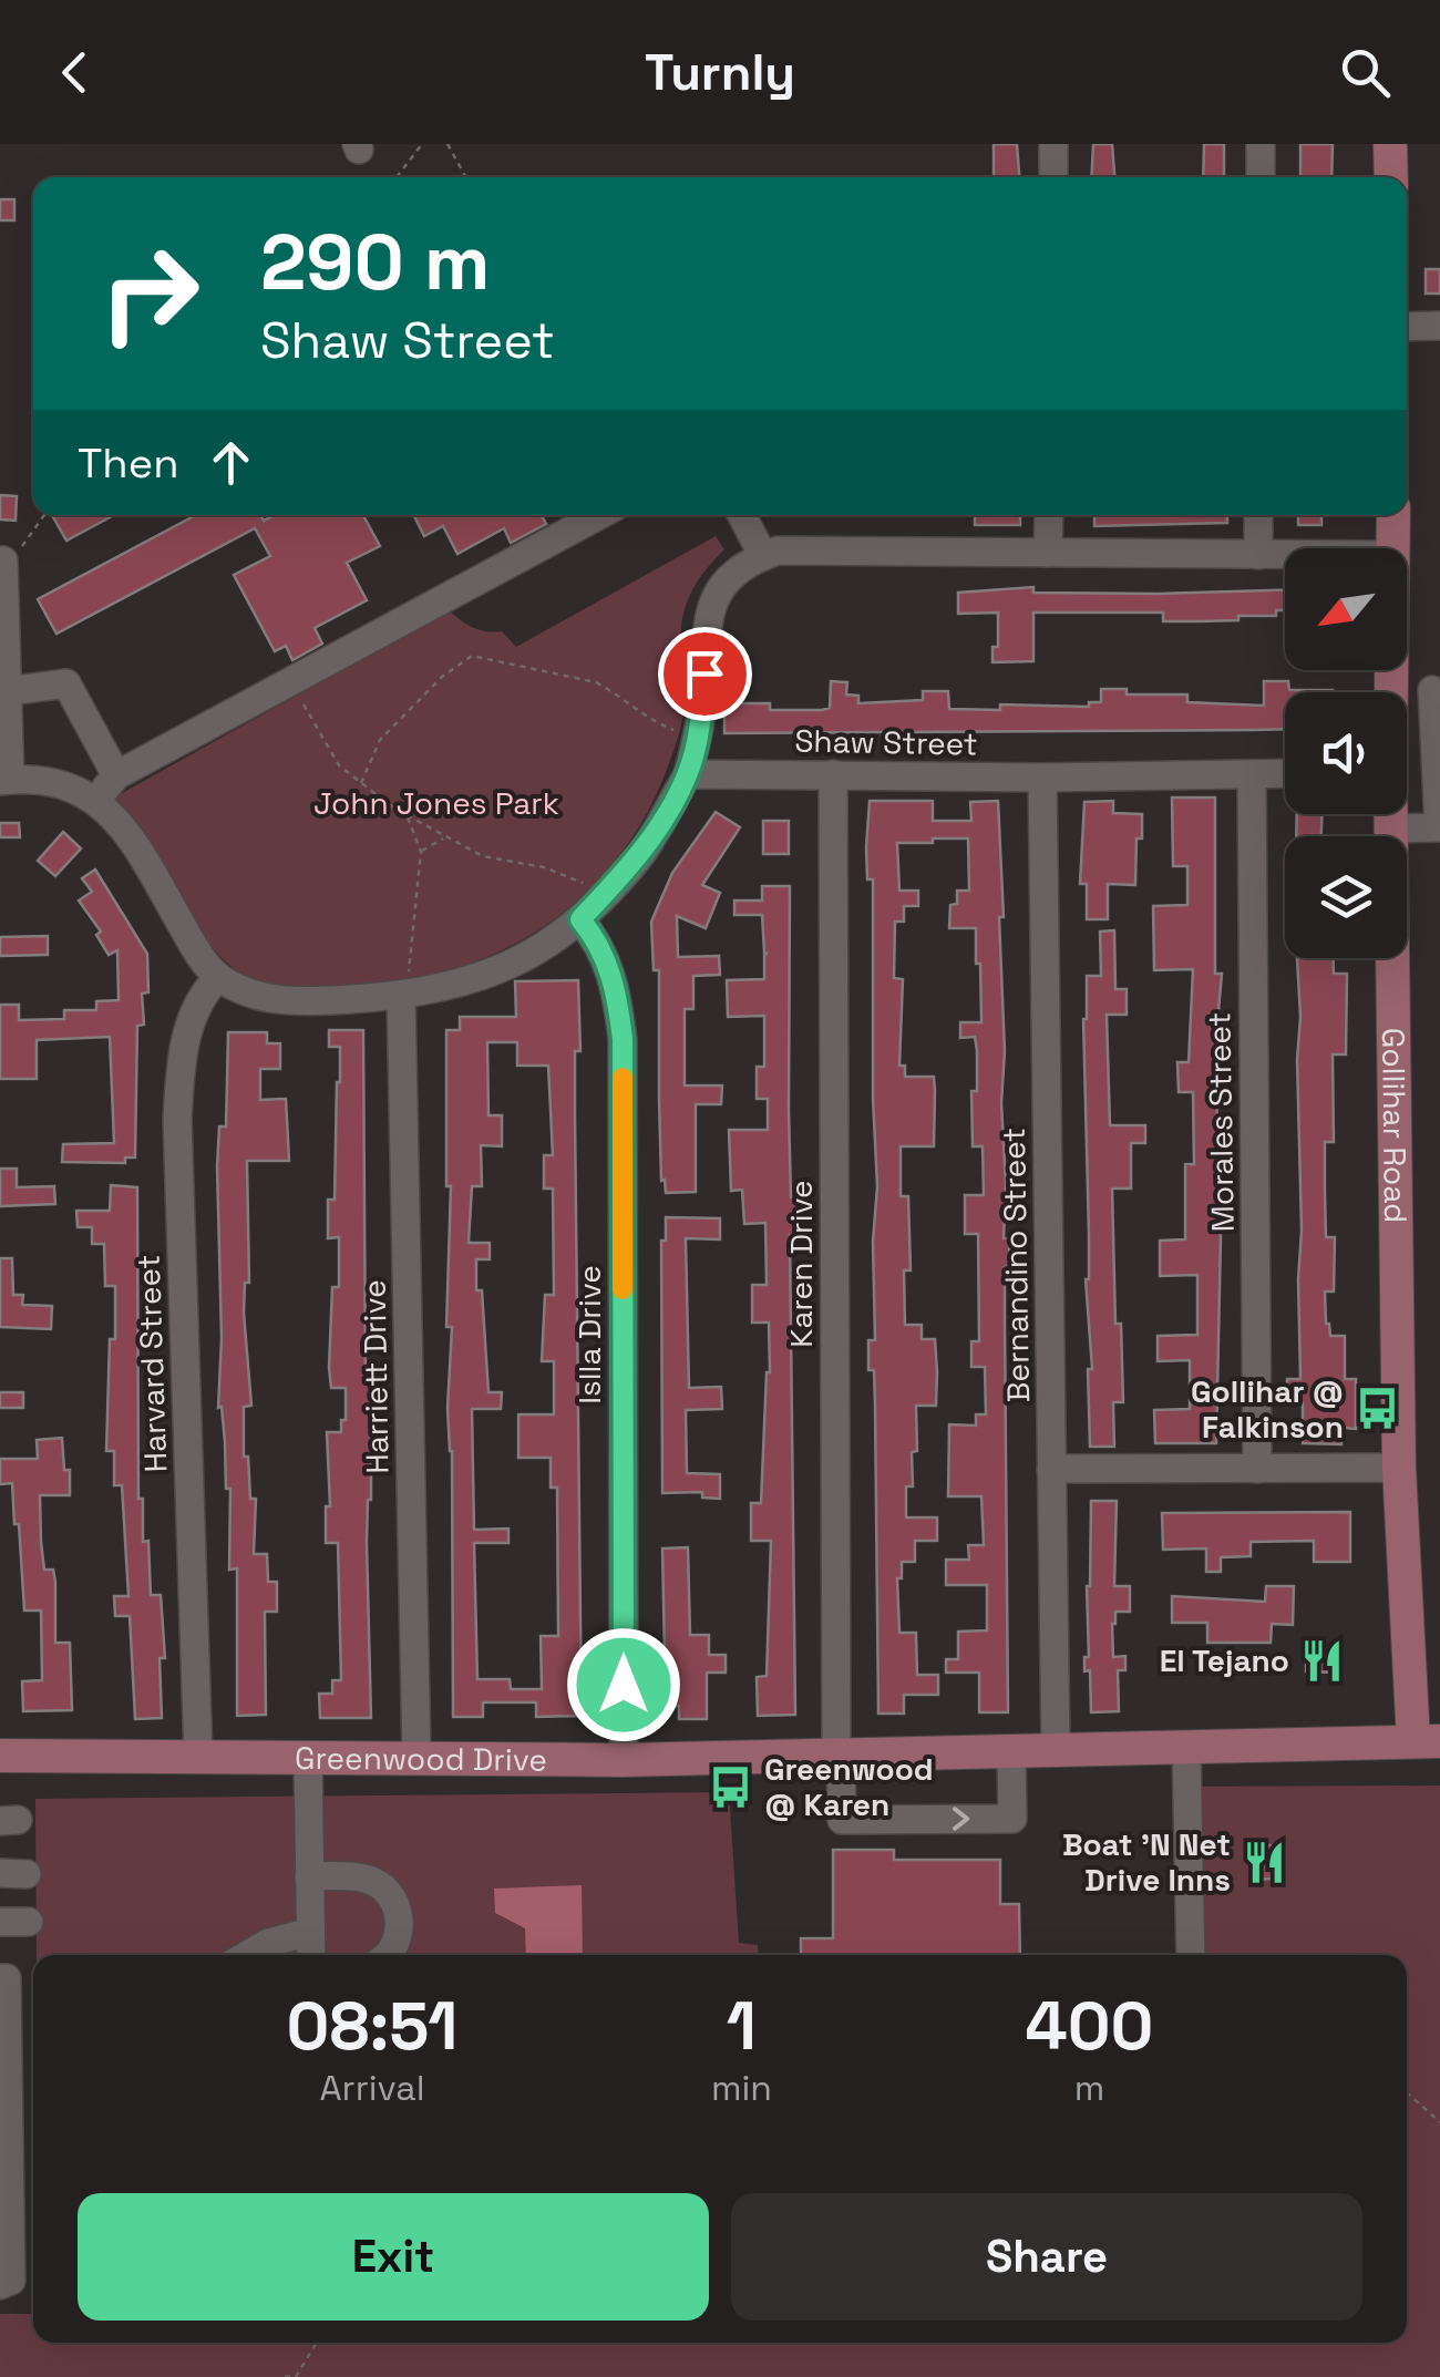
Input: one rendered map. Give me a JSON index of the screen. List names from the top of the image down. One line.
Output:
{"streets":{"main road":["Gollihar Road","Greenwood Drive"],"street":["Shaw Street","Morales Street","Karen Drive","Bernandino Street","Islla Drive","Harvard Street","Harriett Drive"]},"crossings":[["Shaw Street","Morales Street"],["Shaw Street","Karen Drive"],["Shaw Street","Bernandino Street"],["Gollihar Road","Greenwood Drive"],["Karen Drive","Greenwood Drive"],["Bernandino Street","Greenwood Drive"],["Islla Drive","Greenwood Drive"],["Harvard Street","Greenwood Drive"],["Harriett Drive","Greenwood Drive"]],"parks":["John Jones Park"],"places":{"bus stop":["Gollihar @ Falkinson","Greenwood @ Karen"],"restaurant":["El Tejano","Boat 'N Net Drive Inns"]},"north":"bottom left","page":{"header":"Turnly","turn":["290 m","Shaw Street"],"then":"Then","eta":["08:51","Arrival","1","min","400","m"],"buttons":["Exit","Share"]}}
